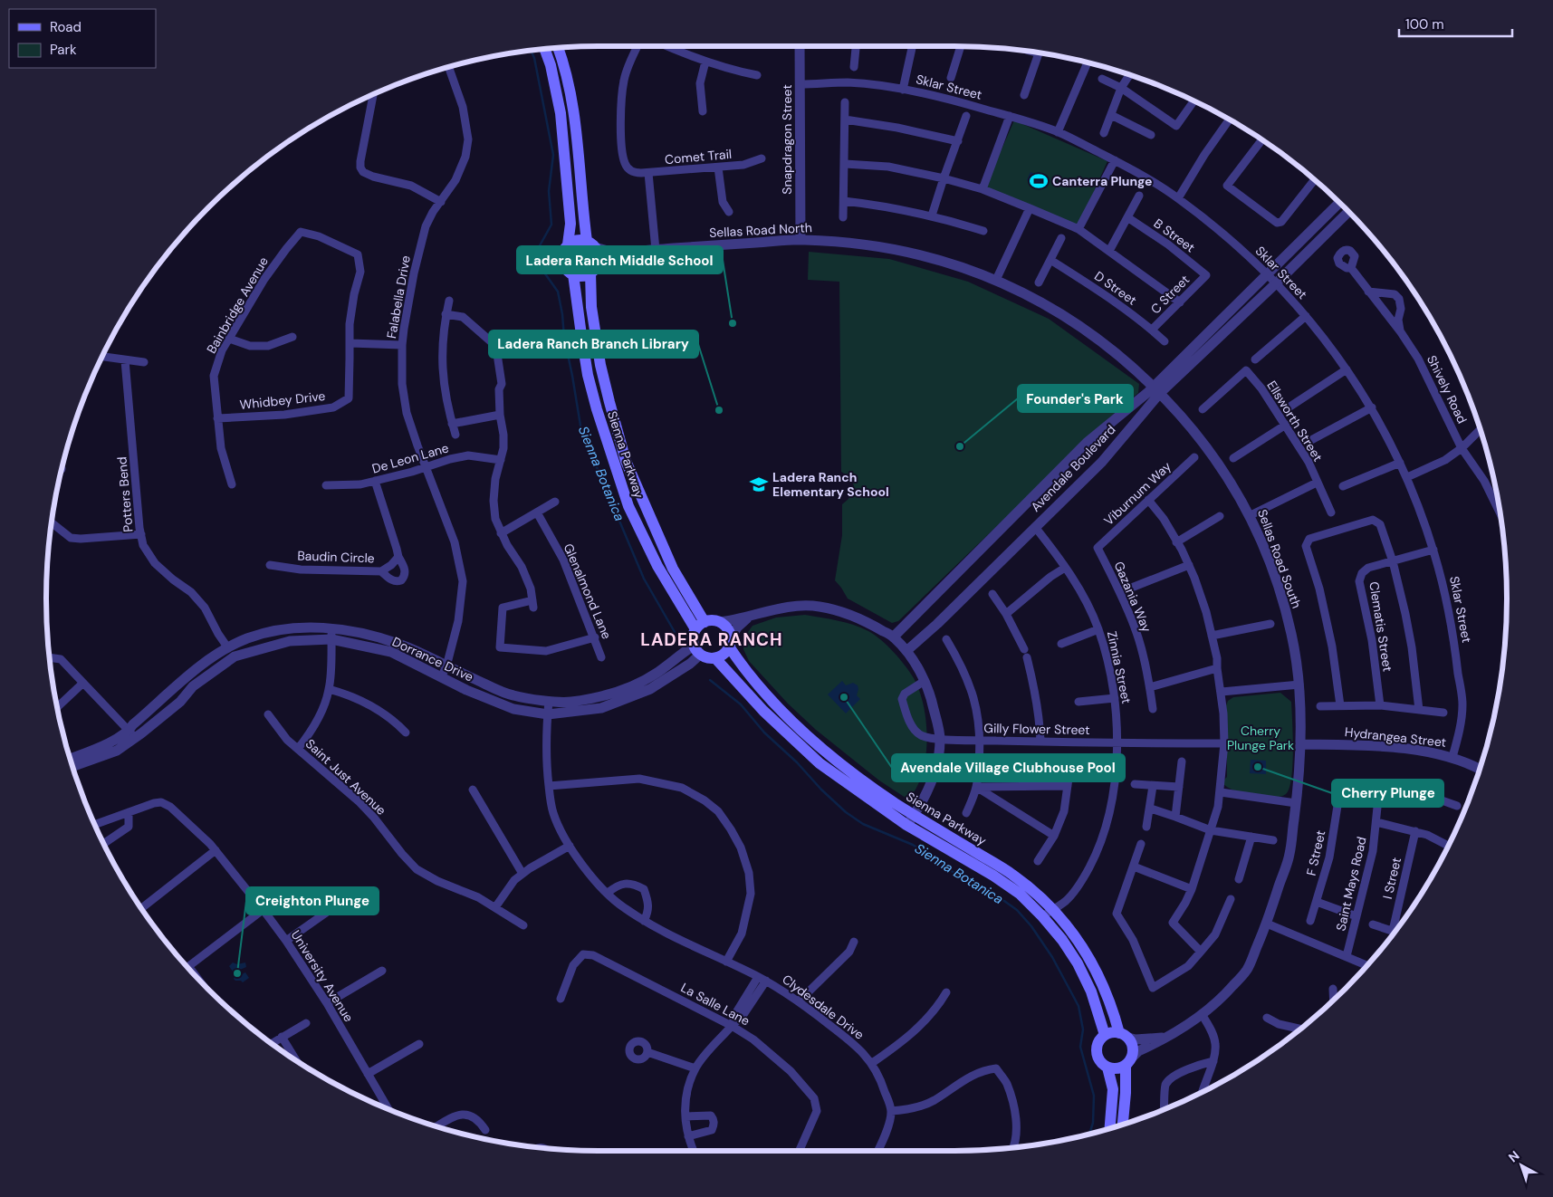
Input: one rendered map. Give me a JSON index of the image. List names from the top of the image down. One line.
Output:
{"streets":{"main road":["Sienna Parkway"],"street":["Sklar Street","Snapdragon Street","Comet Trail","Sellas Road North","B Street","D Street","C Street","Falabella Drive","Bainbridge Avenue","Shively Road","Whidbey Drive","Ellsworth Street","De Leon Lane","Avendale Boulevard","Viburnum Way","Potters Bend","Baudin Circle","Sellas Road South","Glenalmond Lane","Gazania Way","Clematis Street","Dorrance Drive","Zinnia Street","Gilly Flower Street","Hydrangea Street","Saint Just Avenue","F Street","I Street","Saint Mays Road","University Avenue","La Salle Lane","Clydesdale Drive"]},"crossings":[["Sklar Street","Snapdragon Street"],["Sklar Street","Avendale Boulevard"],["Sklar Street","Clematis Street"],["Sklar Street","Hydrangea Street"],["Snapdragon Street","Sellas Road North"],["Sellas Road North","Sienna Parkway"],["Sellas Road North","Avendale Boulevard"],["Sellas Road North","Sellas Road South"],["B Street","C Street"],["D Street","C Street"],["Falabella Drive","De Leon Lane"],["Falabella Drive","Dorrance Drive"],["Bainbridge Avenue","Whidbey Drive"],["Sienna Parkway","Sellas Road South"],["Sienna Parkway","Dorrance Drive"],["Sienna Parkway","Zinnia Street"],["Avendale Boulevard","Sellas Road South"],["Avendale Boulevard","Zinnia Street"],["Viburnum Way","Gazania Way"],["Potters Bend","Dorrance Drive"],["Sellas Road South","Hydrangea Street"],["Dorrance Drive","Clydesdale Drive"],["Zinnia Street","Gilly Flower Street"],["F Street","Saint Mays Road"]],"districts":["LADERA RANCH"],"water":["Sienna Botanica"],"parks":["Cherry Plunge Park"],"places":{"sports":["Canterra Plunge"],"other":["Ladera Ranch Middle School","Ladera Ranch Branch Library","Founder's Park","Avendale Village Clubhouse Pool","Cherry Plunge","Creighton Plunge"],"school or university":["Ladera Ranch Elementary School"]},"legend":["Road","Park"],"scale_bar":"100 m","north":"top left"}
